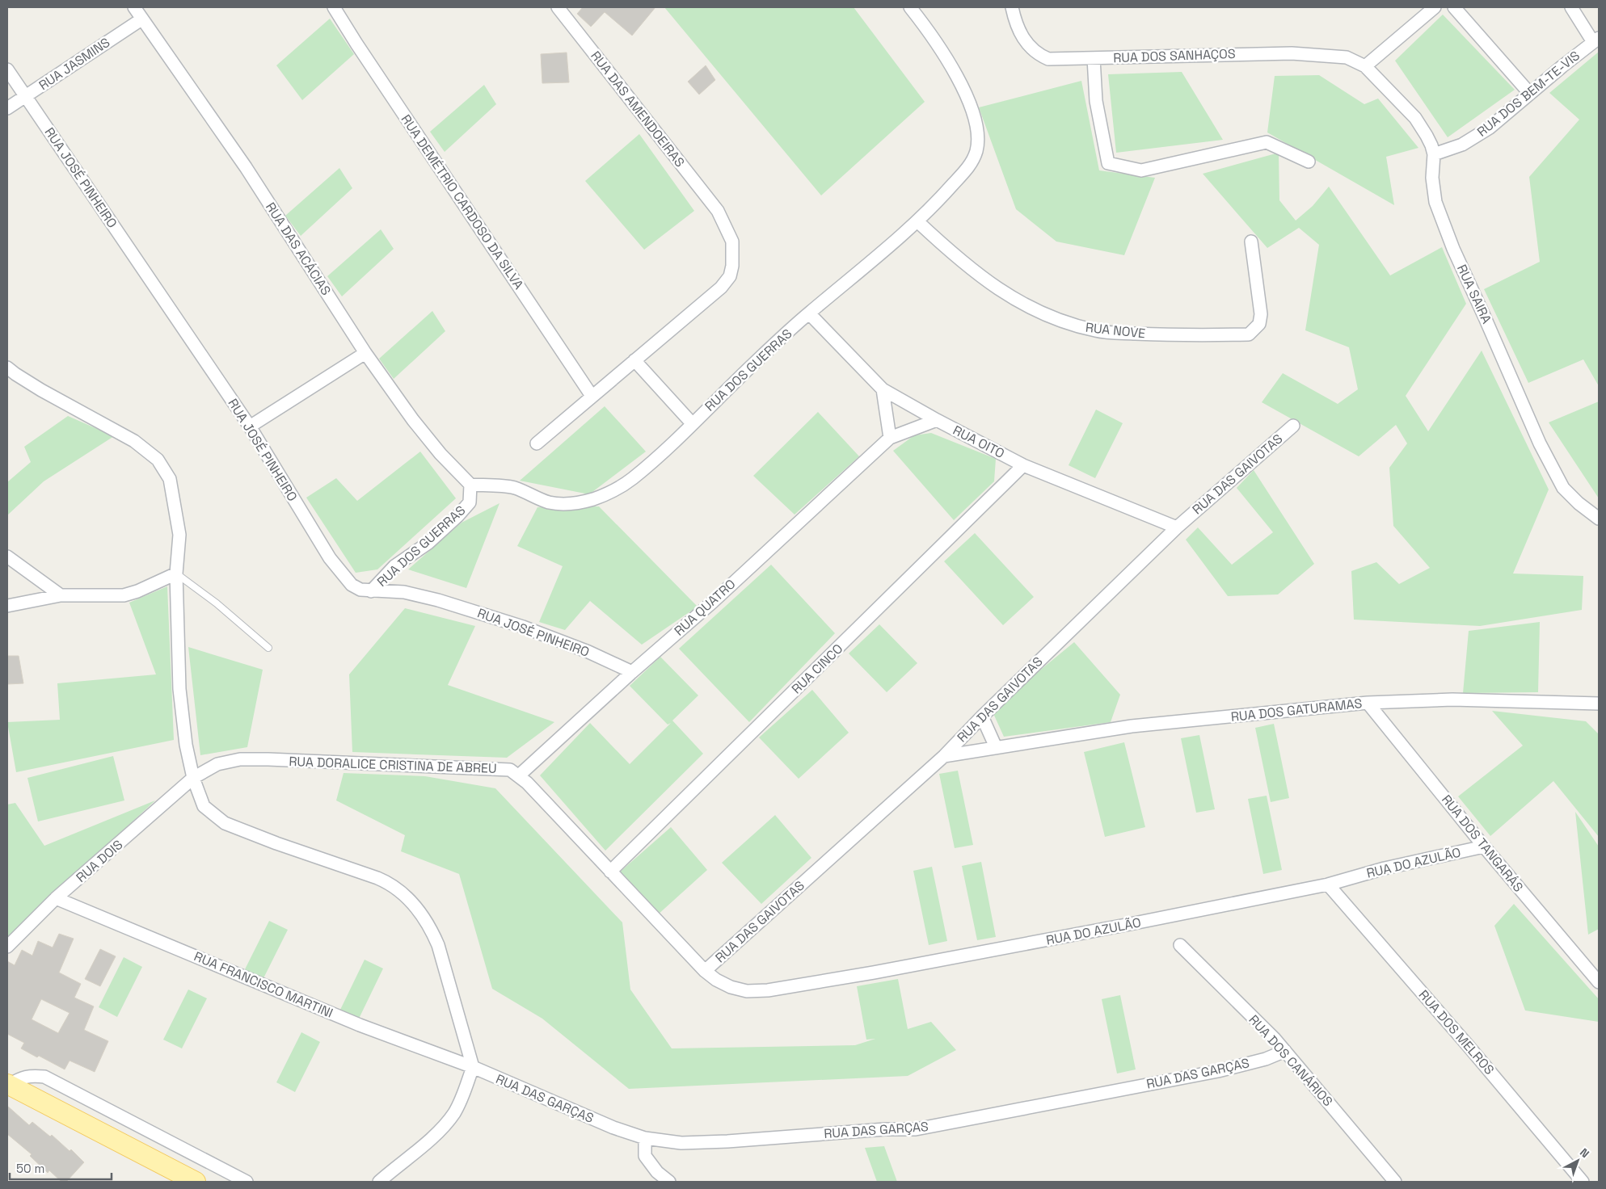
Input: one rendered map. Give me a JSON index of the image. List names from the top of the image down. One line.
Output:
{"streets":{"street":["RUA DOS SANHAÇOS","RUA JASMINS","RUA DOS BEM-TE-VIS","RUA DAS AMENDOEIRAS","RUA JOSÉ PINHEIRO","RUA DEMÉTRIO CARDOSO DA SILVA","RUA DAS ACÁCIAS","RUA SAIRA","RUA NOVE","RUA DOS GUERRAS","RUA OITO","RUA DAS GAIVOTAS","RUA QUATRO","RUA CINCO","RUA DOS GATURAMAS","RUA DORALICE CRISTINA DE ABREU","RUA DOS TANGARÁS","RUA DOIS","RUA DO AZULÃO","RUA FRANCISCO MARTINI","RUA DOS MELROS","RUA DOS CANÁRIOS","RUA DAS GARÇAS"]},"crossings":[["RUA DOS SANHAÇOS","RUA SAIRA"],["RUA JASMINS","RUA JOSÉ PINHEIRO"],["RUA JASMINS","RUA DAS ACÁCIAS"],["RUA DOS BEM-TE-VIS","RUA SAIRA"],["RUA DAS AMENDOEIRAS","RUA DEMÉTRIO CARDOSO DA SILVA"],["RUA JOSÉ PINHEIRO","RUA DOS GUERRAS"],["RUA JOSÉ PINHEIRO","RUA QUATRO"],["RUA DAS ACÁCIAS","RUA DOS GUERRAS"],["RUA NOVE","RUA DOS GUERRAS"],["RUA DOS GUERRAS","RUA OITO"],["RUA OITO","RUA DAS GAIVOTAS"],["RUA OITO","RUA QUATRO"],["RUA OITO","RUA CINCO"],["RUA DAS GAIVOTAS","RUA DOS GATURAMAS"],["RUA DAS GAIVOTAS","RUA DORALICE CRISTINA DE ABREU"],["RUA DAS GAIVOTAS","RUA DO AZULÃO"],["RUA QUATRO","RUA DORALICE CRISTINA DE ABREU"],["RUA CINCO","RUA DORALICE CRISTINA DE ABREU"],["RUA DOS GATURAMAS","RUA DOS TANGARÁS"],["RUA DORALICE CRISTINA DE ABREU","RUA DOIS"],["RUA DORALICE CRISTINA DE ABREU","RUA DO AZULÃO"],["RUA DOS TANGARÁS","RUA DO AZULÃO"],["RUA DOIS","RUA FRANCISCO MARTINI"],["RUA DO AZULÃO","RUA DOS MELROS"],["RUA FRANCISCO MARTINI","RUA DAS GARÇAS"],["RUA DOS CANÁRIOS","RUA DAS GARÇAS"]],"scale_bar":"50 m","north":"top right"}
